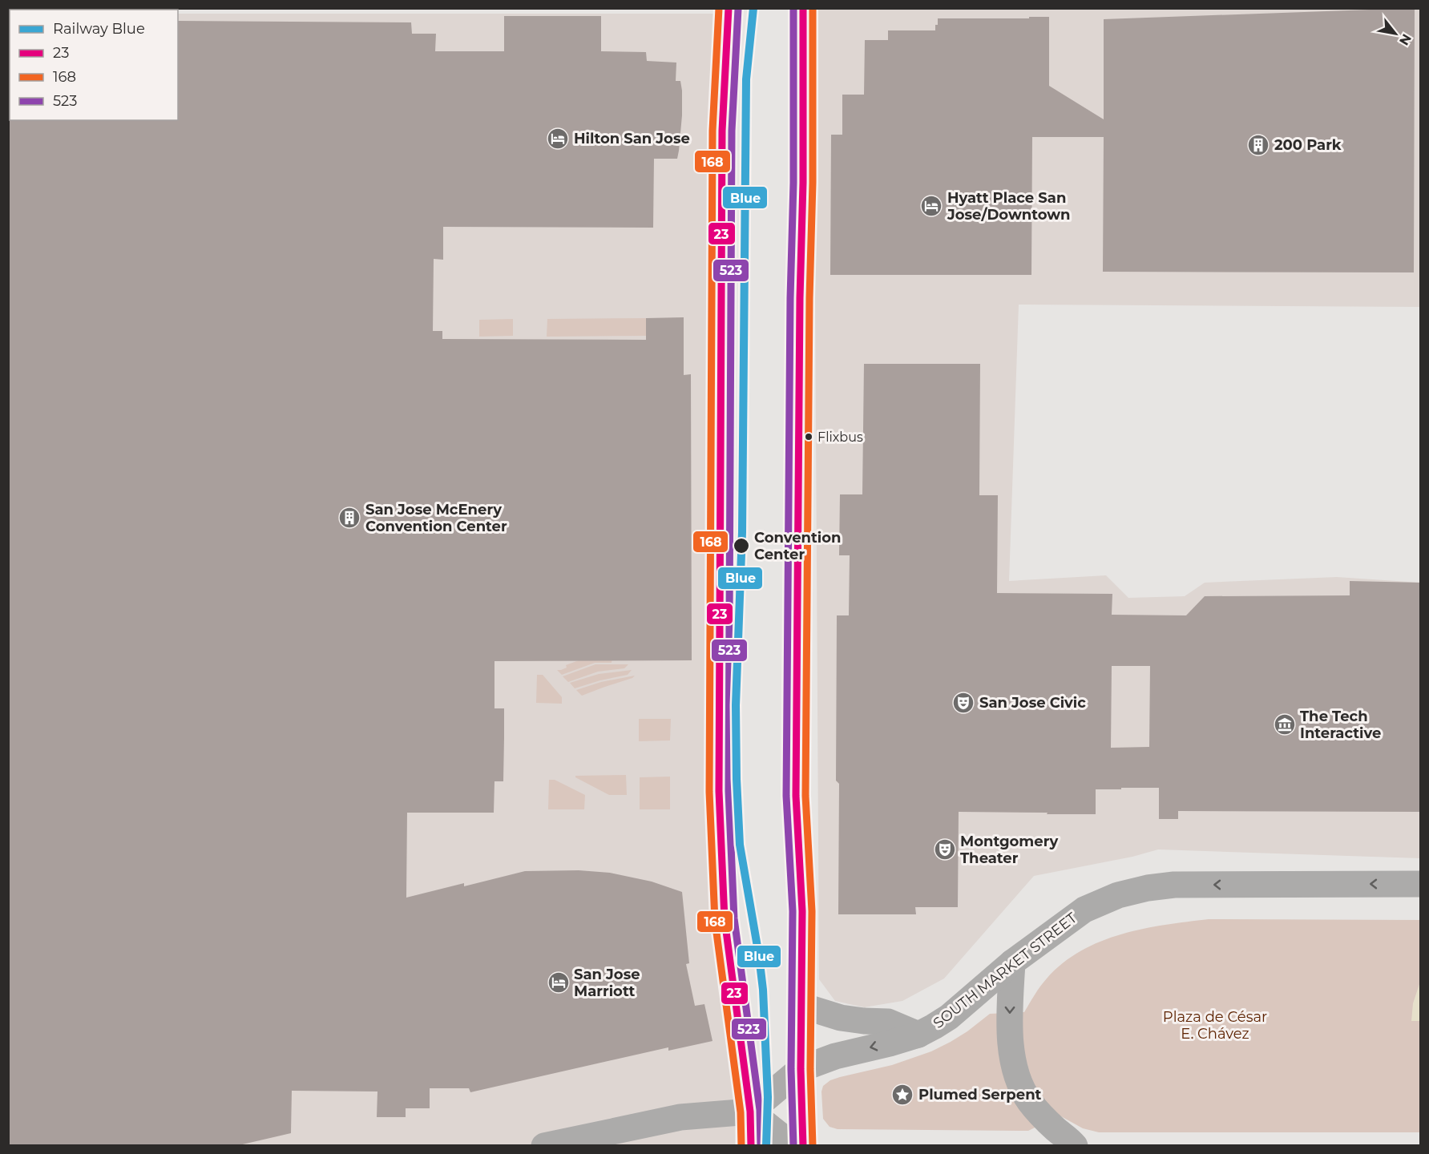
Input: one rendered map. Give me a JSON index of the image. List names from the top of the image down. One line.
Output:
{"streets":{"main road":["SOUTH MARKET STREET"]},"one_way":["SOUTH MARKET STREET"],"parks":["Plaza de César E. Chávez"],"places":{"hotel":["Hilton San Jose","Hyatt Place San Jose/Downtown","San Jose Marriott"],"building":["200 Park","San Jose McEnery Convention Center"],"other":["Flixbus","Convention Center"],"theatre":["San Jose Civic","Montgomery Theater"],"museum":["The Tech Interactive"],"place":["Plumed Serpent"]},"lines":["rail line Blue","transit line 23","transit line 168","transit line 523"],"legend":["Railway Blue","23","168","523"],"north":"bottom right"}
